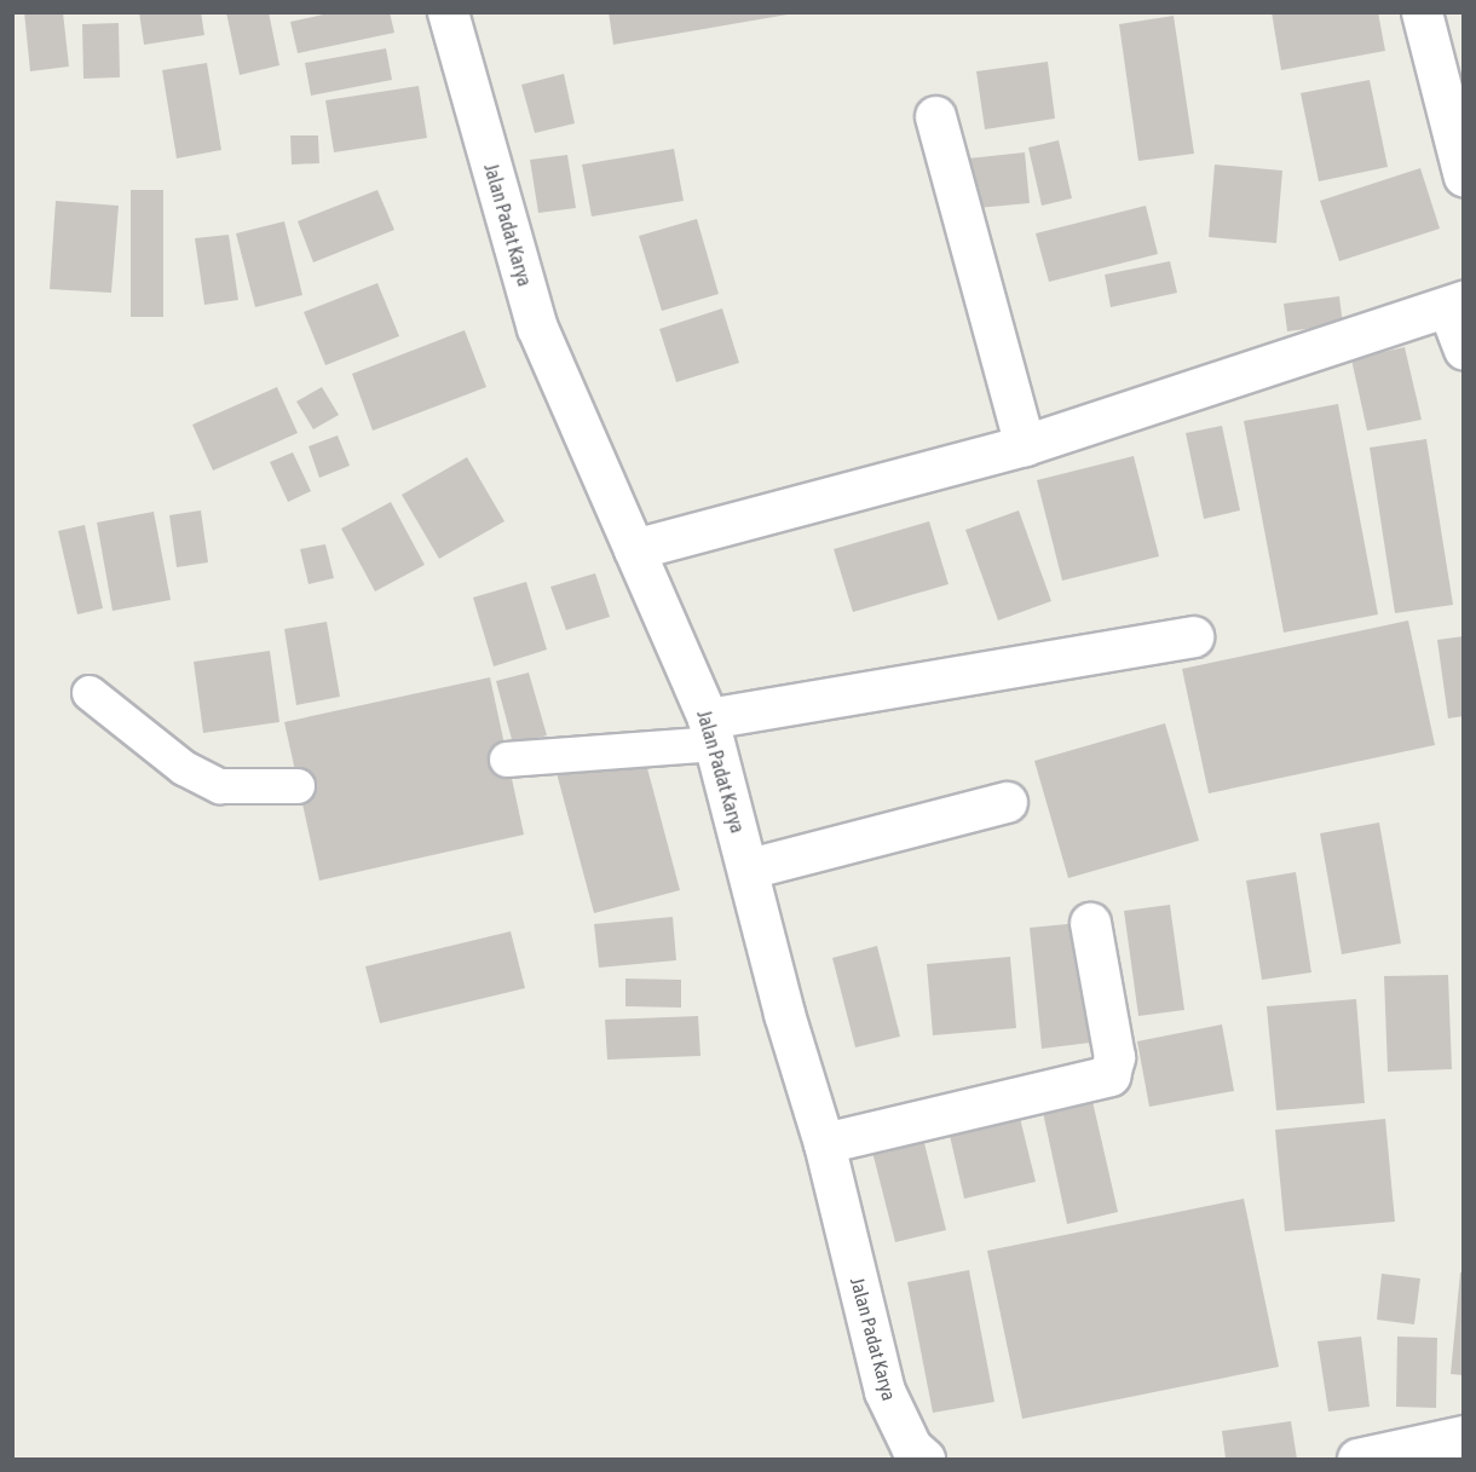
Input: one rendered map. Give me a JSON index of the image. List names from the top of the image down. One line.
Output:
{"streets":{"street":["Jalan Padat Karya"]}}
